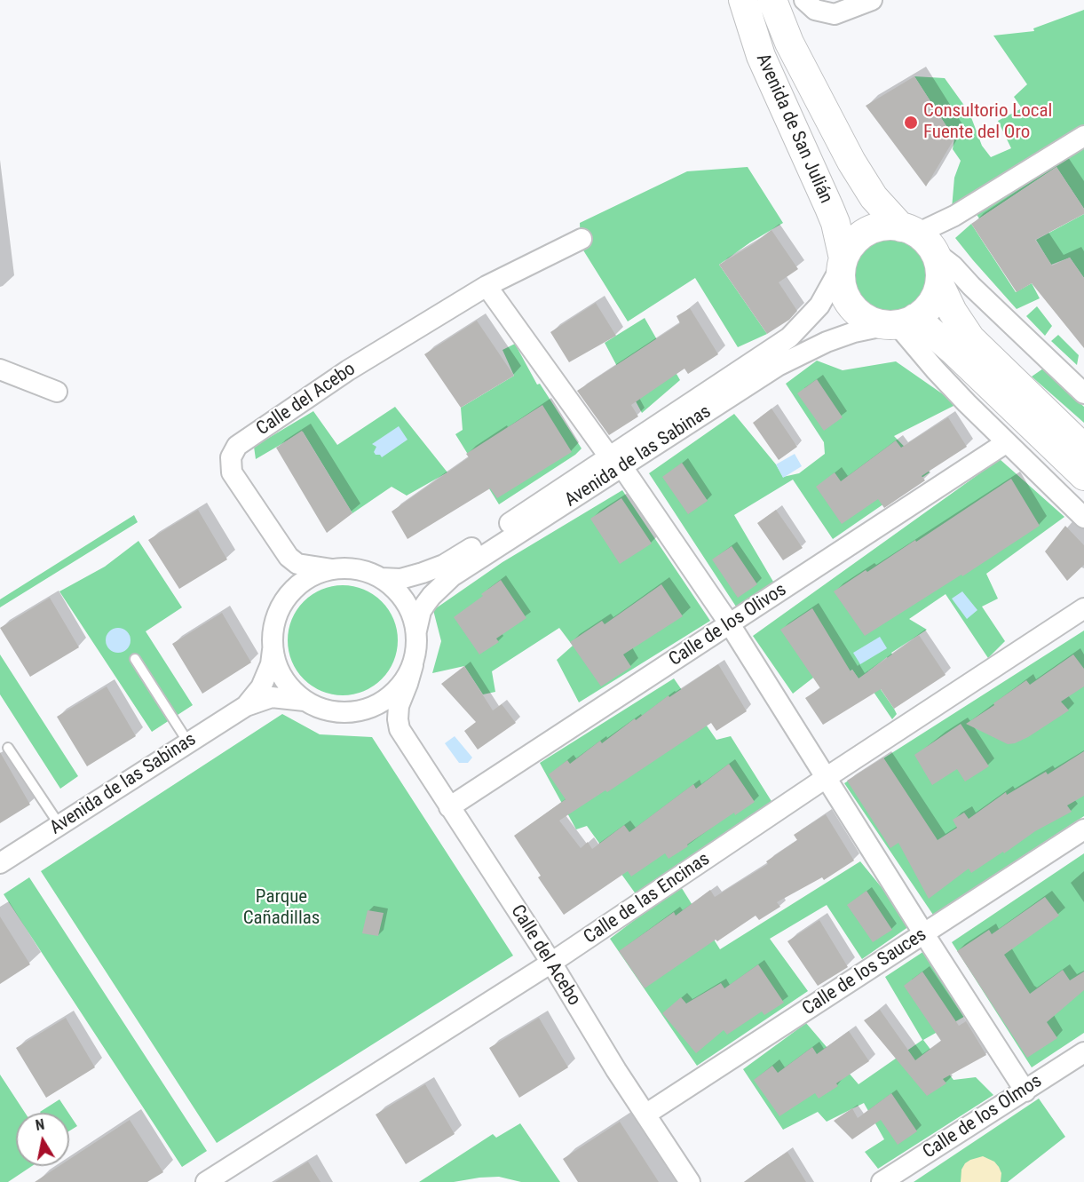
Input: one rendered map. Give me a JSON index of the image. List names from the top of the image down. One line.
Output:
{"streets":{"main road":["Avenida de San Julián"],"street":["Calle del Acebo","Avenida de las Sabinas","Calle de los Olivos","Calle de las Encinas","Calle de los Sauces","Calle de los Olmos"]},"crossings":[["Avenida de San Julián","Avenida de las Sabinas"],["Calle del Acebo","Avenida de las Sabinas"],["Calle del Acebo","Calle de los Olivos"],["Calle del Acebo","Calle de las Encinas"],["Calle del Acebo","Calle de los Sauces"]],"parks":["Parque Cañadillas"],"places":["Consultorio Local Fuente del Oro"],"north":"top"}
